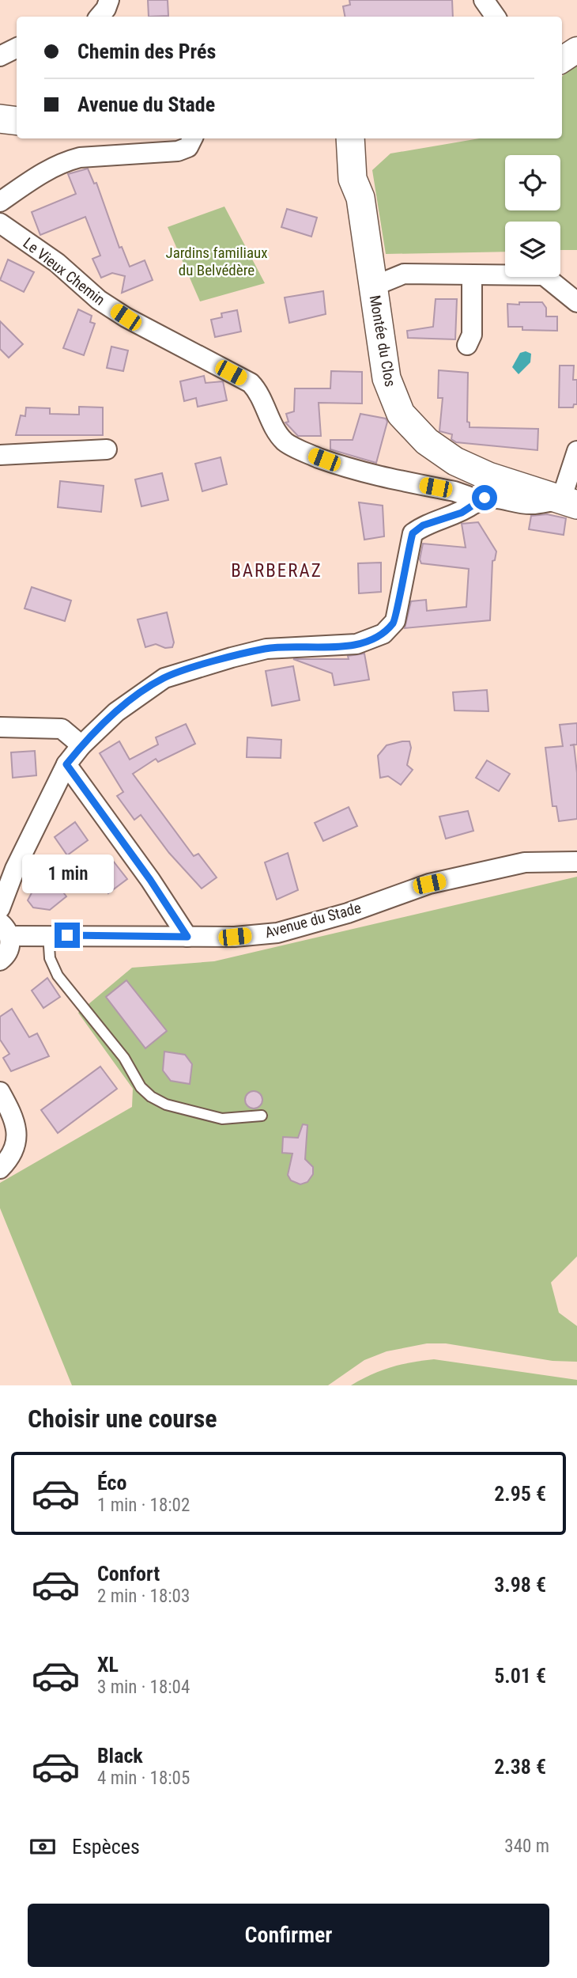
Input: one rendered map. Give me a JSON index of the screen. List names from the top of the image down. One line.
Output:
{"streets":{"main road":["Montée du Clos"],"street":["Le Vieux Chemin","Avenue du Stade"]},"districts":["BARBERAZ"],"parks":["Jardins familiaux du Belvédère"],"page":{"banner":["Chemin des Prés","Avenue du Stade"],"bubble":"1 min","heading":"Choisir une course","list":[{"name":"Éco","note":"1 min · 18:02","value":"2.95 €"},{"name":"Confort","note":"2 min · 18:03","value":"3.98 €"},{"name":"XL","note":"3 min · 18:04","value":"5.01 €"},{"name":"Black","note":"4 min · 18:05","value":"2.38 €"}],"pay":["Espèces","340 m"],"buttons":"Confirmer"}}
